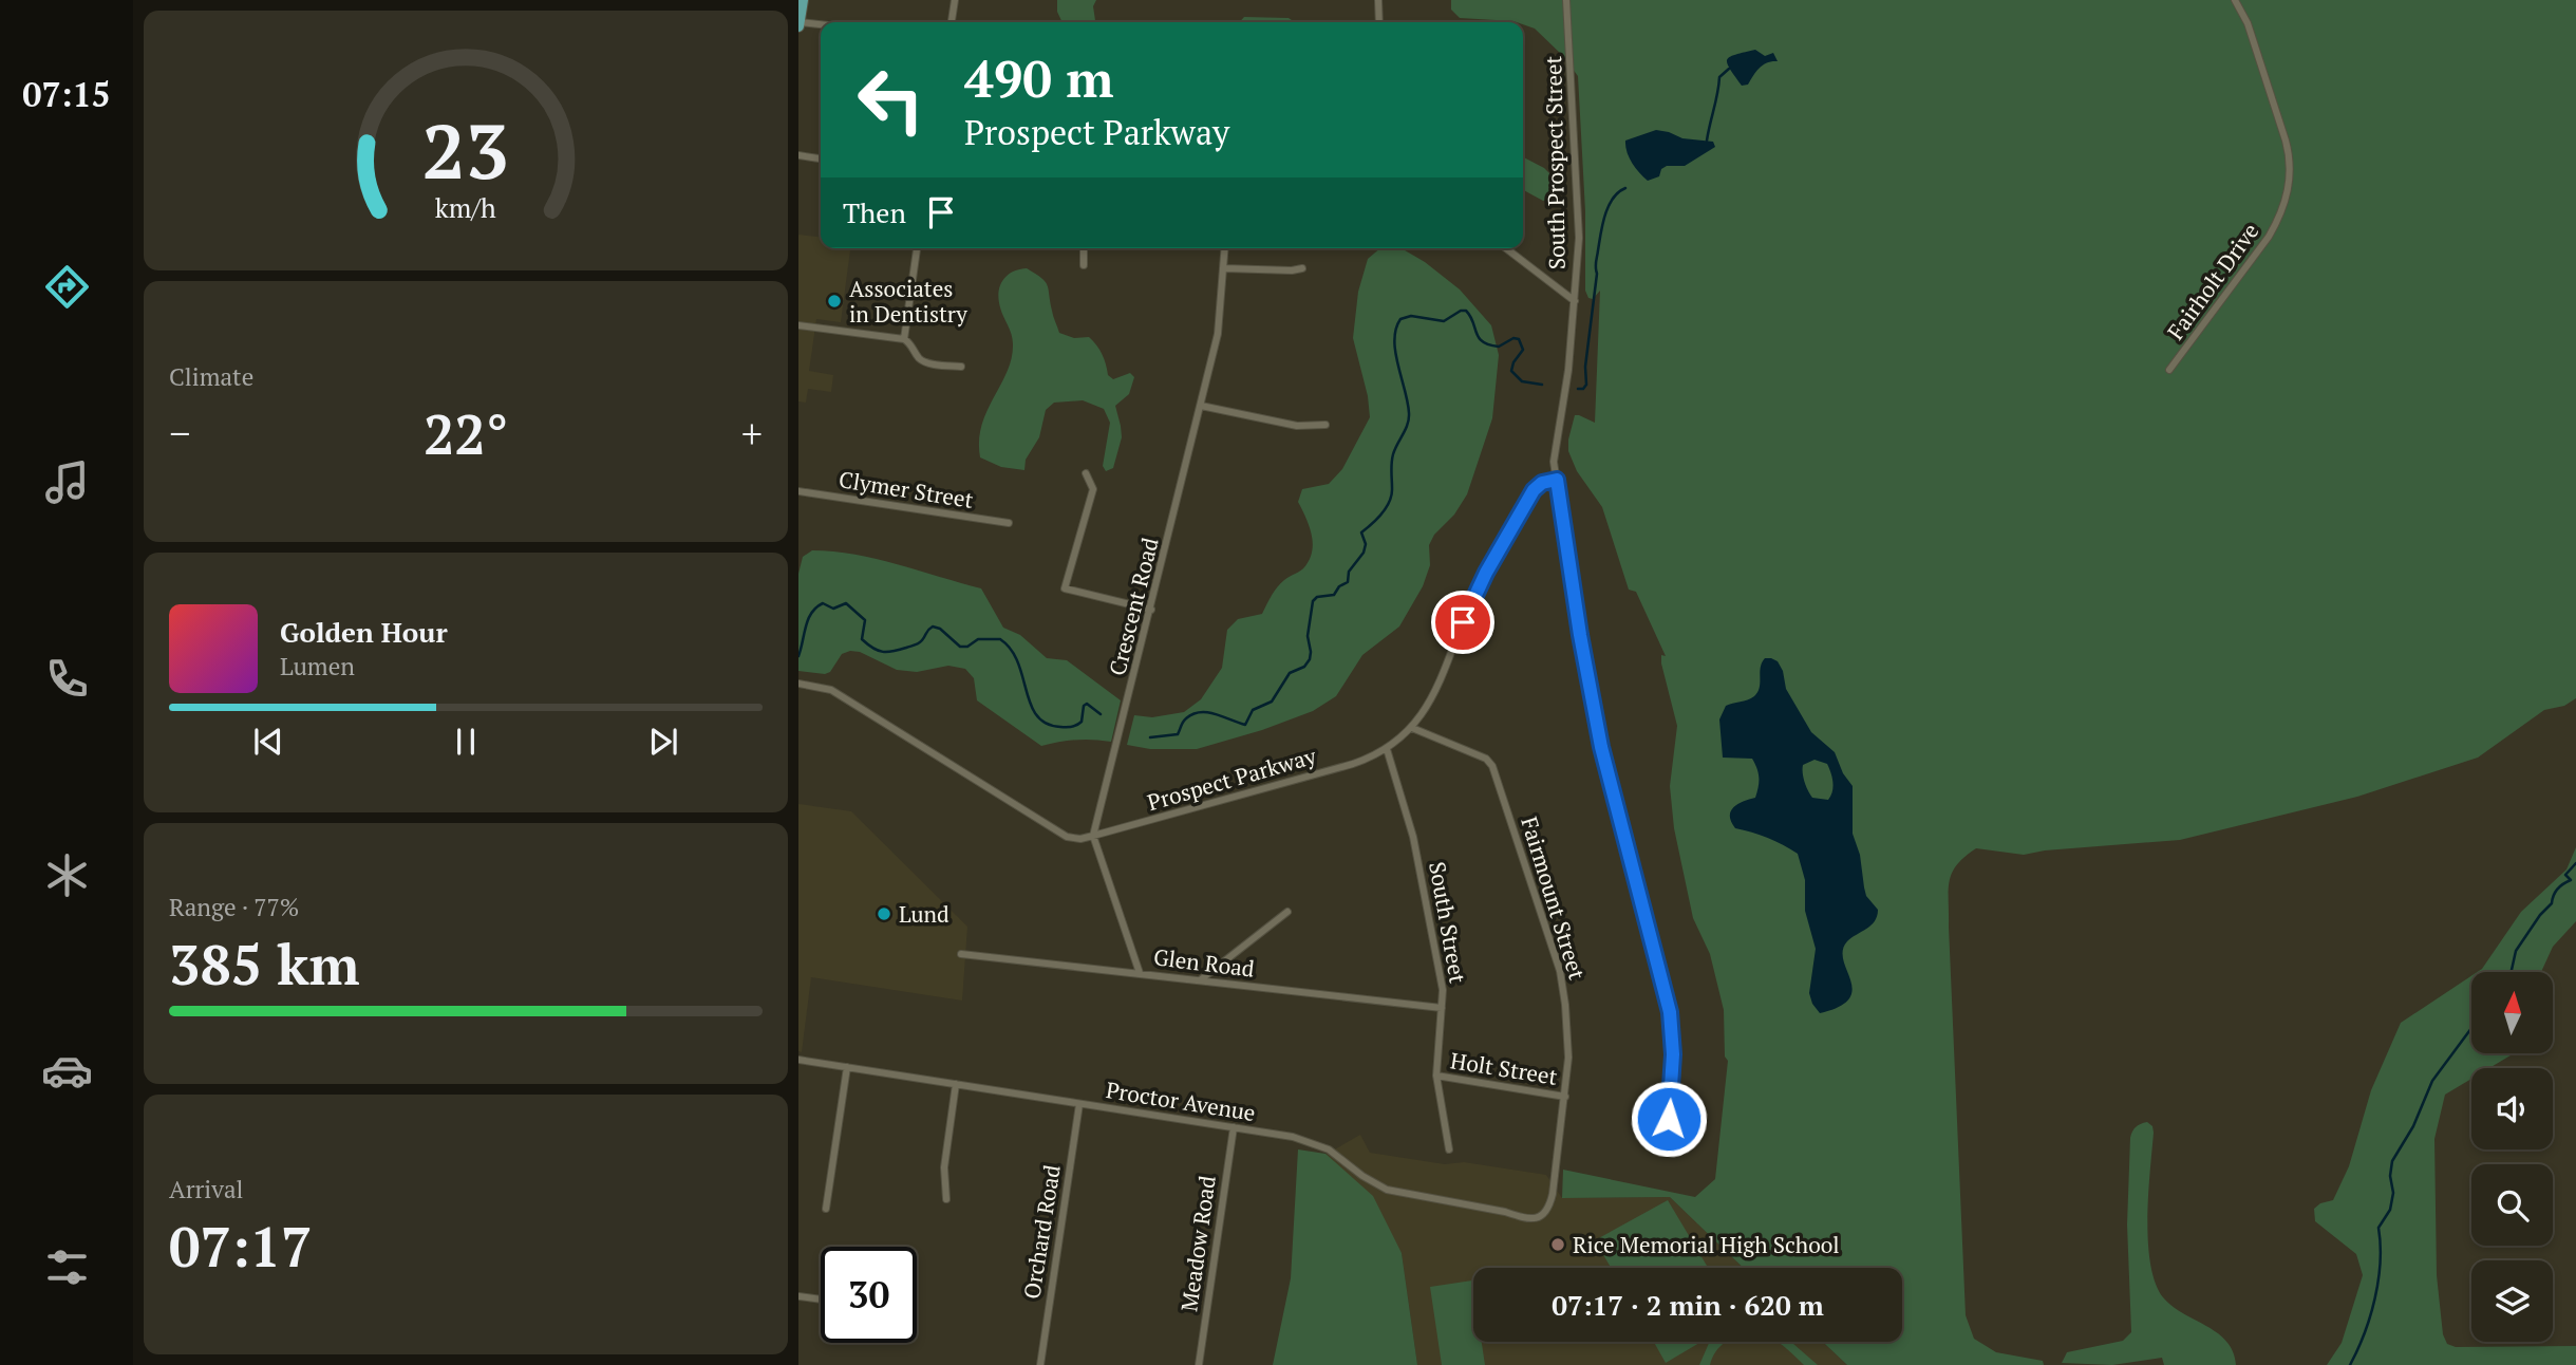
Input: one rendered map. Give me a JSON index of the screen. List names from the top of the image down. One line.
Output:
{"streets":{"street":["South Prospect Street","Fairholt Drive","Clymer Street","Crescent Road","Prospect Parkway","Fairmount Street","South Street","Glen Road","Holt Street","Proctor Avenue","Orchard Road","Meadow Road"]},"crossings":[["South Prospect Street","Prospect Parkway"],["Crescent Road","Prospect Parkway"],["Prospect Parkway","Fairmount Street"],["Prospect Parkway","South Street"],["Fairmount Street","Holt Street"],["Fairmount Street","Proctor Avenue"],["South Street","Glen Road"],["South Street","Holt Street"],["Proctor Avenue","Orchard Road"],["Proctor Avenue","Meadow Road"]],"places":["Associates in Dentistry","Lund","Rice Memorial High School"],"north":"top","page":{"tabs":"07:15","turn":["490 m","Prospect Parkway"],"then":"Then","tile":["Climate",["Range · 77%","385 km"],["Arrival","07:17"]],"heat":["−","22°","+"],"song":["Golden Hour","Lumen"],"limit":"30","trip":"07:17 · 2 min · 620 m","gauge":["23","km/h"]}}
